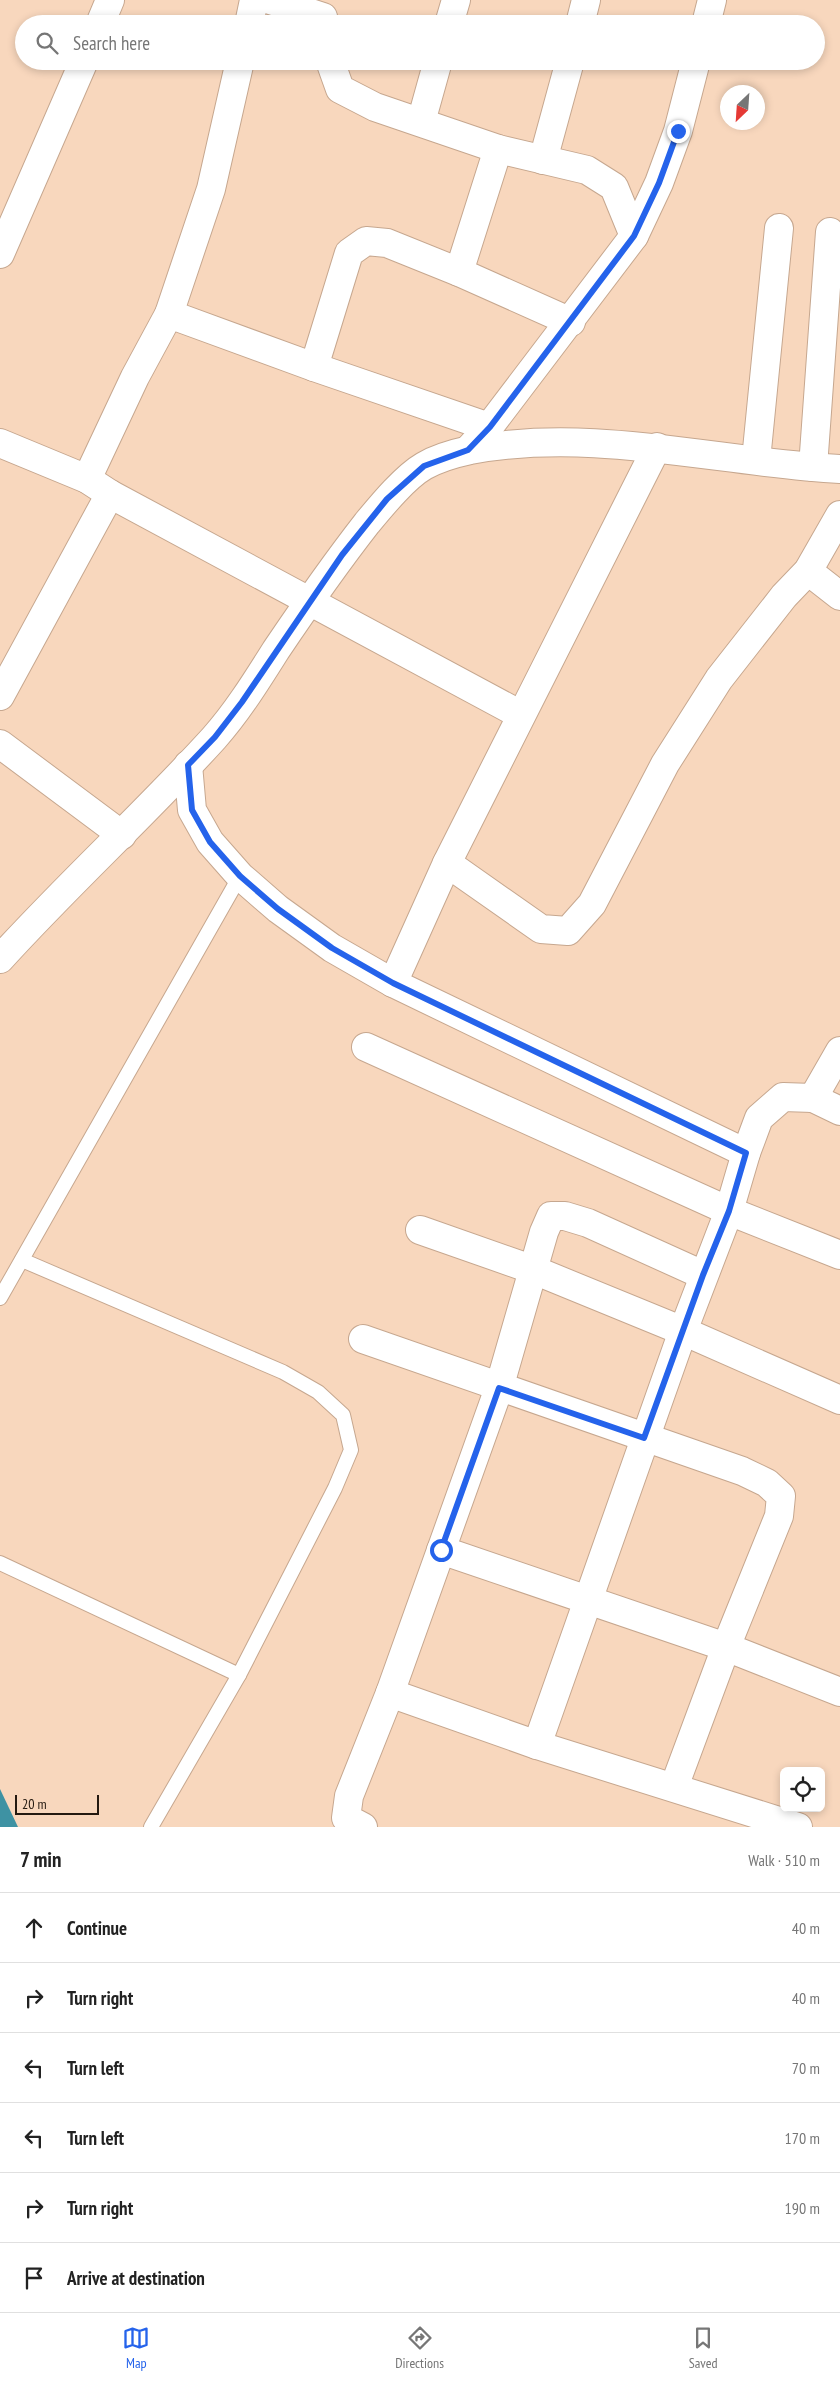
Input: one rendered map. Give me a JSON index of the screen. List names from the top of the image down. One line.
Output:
{"scale_bar":"20 m","north":"bottom left","page":{"search":"Search here","scale":"20 m","heading":["7 min","Walk · 510 m"],"list":[["Continue","40 m"],["Turn right","40 m"],["Turn left","70 m"],["Turn left","170 m"],["Turn right","190 m"],"Arrive at destination"],"nav":["Map","Directions","Saved"]}}
